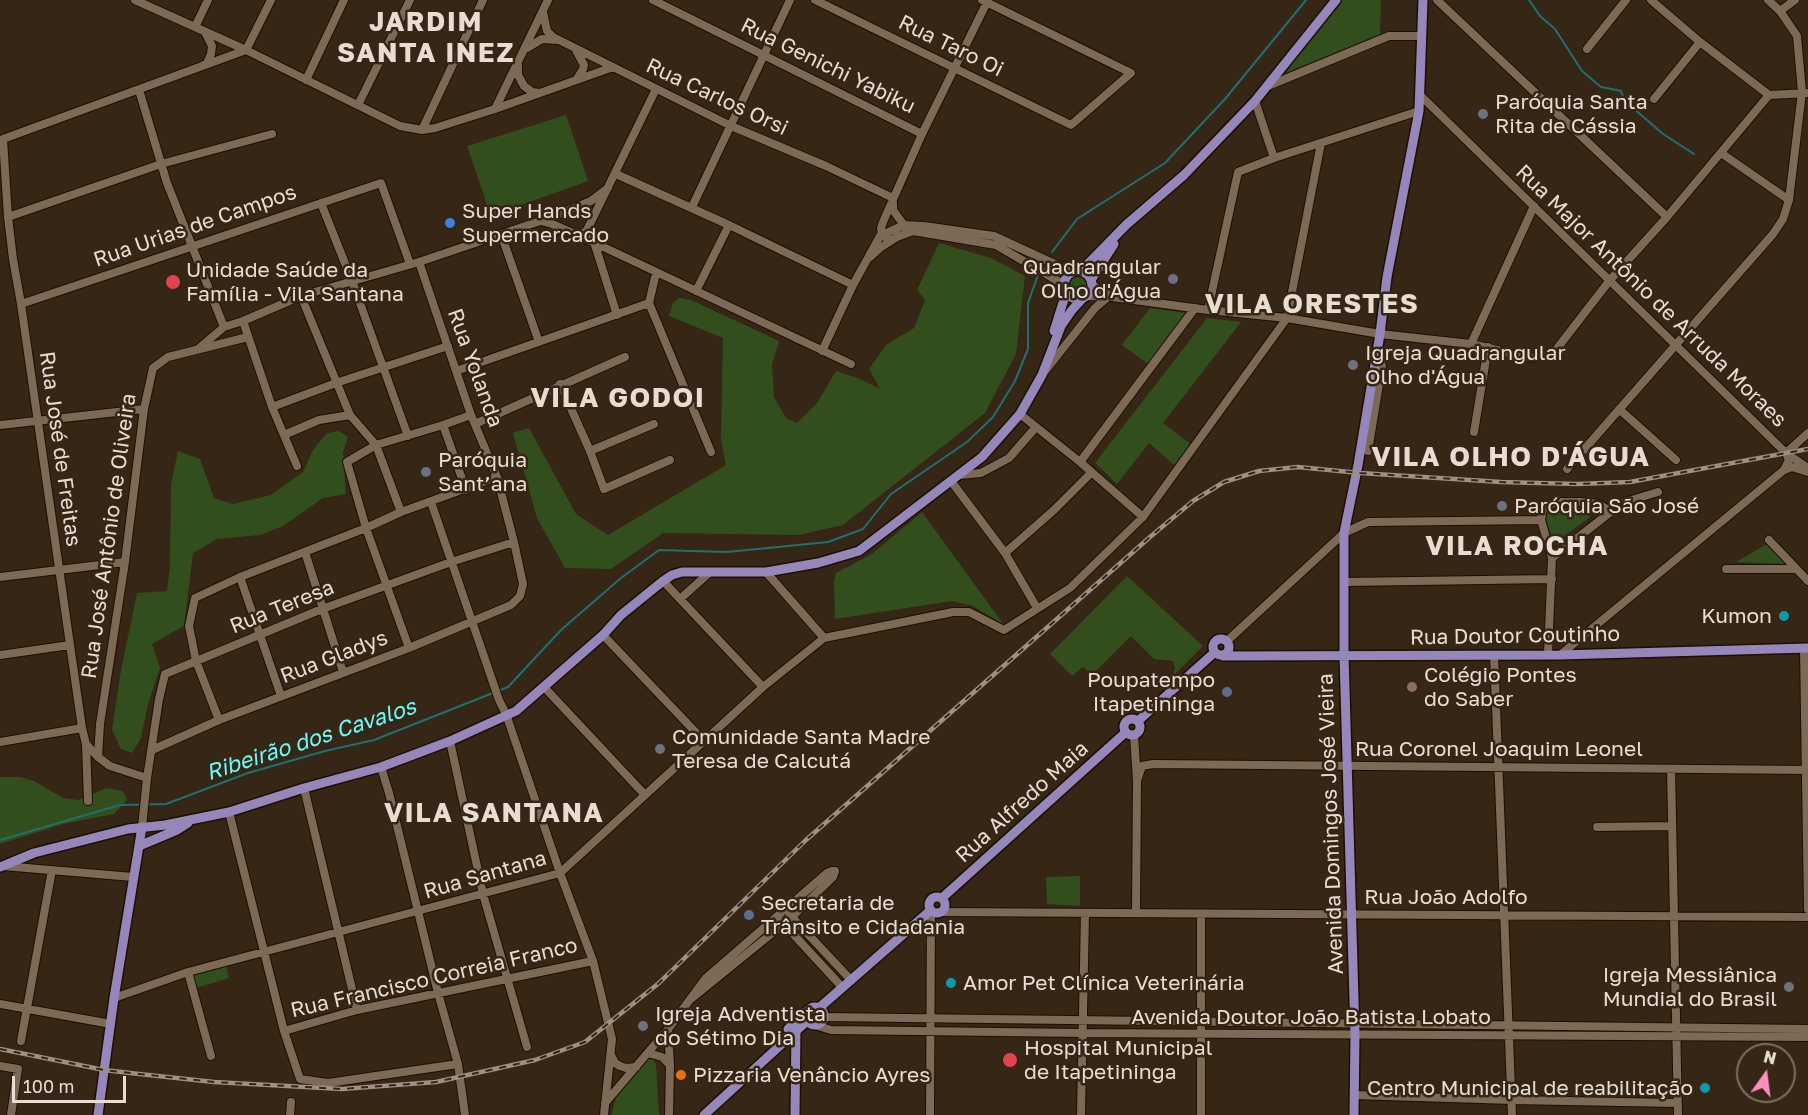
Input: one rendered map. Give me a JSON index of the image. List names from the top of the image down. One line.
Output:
{"streets":{"main road":["Rua Doutor Coutinho","Rua Alfredo Maia","Avenida Domingos José Vieira"],"street":["Rua Taro Oi","Rua Genichi Yabiku","Rua Carlos Orsi","Rua Urias de Campos","Rua Major Antônio de Arruda Moraes","Rua Yolanda","Rua José de Freitas","Rua José Antônio de Oliveira","Rua Teresa","Rua Gladys","Rua Coronel Joaquim Leonel","Rua Santana","Rua João Adolfo","Rua Francisco Correia Franco","Avenida Doutor João Batista Lobato"]},"crossings":[["Rua Urias de Campos","Rua Yolanda"],["Rua Urias de Campos","Rua José de Freitas"],["Rua Major Antônio de Arruda Moraes","Avenida Domingos José Vieira"],["Rua Yolanda","Rua Teresa"],["Rua Yolanda","Rua Gladys"],["Rua José de Freitas","Rua José Antônio de Oliveira"],["Rua Teresa","Rua Gladys"],["Rua Doutor Coutinho","Rua Alfredo Maia"],["Rua Doutor Coutinho","Avenida Domingos José Vieira"],["Rua Coronel Joaquim Leonel","Avenida Domingos José Vieira"],["Rua Alfredo Maia","Rua João Adolfo"],["Avenida Domingos José Vieira","Rua João Adolfo"],["Avenida Domingos José Vieira","Avenida Doutor João Batista Lobato"]],"districts":["JARDIM SANTA INEZ","VILA ORESTES","VILA GODOI","VILA OLHO D'ÁGUA","VILA ROCHA","VILA SANTANA"],"water":["Ribeirão dos Cavalos"],"places":["Paróquia Santa Rita de Cássia","Super Hands Supermercado","Quadrangular Olho d'Água","Unidade Saúde da Família - Vila Santana","Igreja Quadrangular Olho d'Água","Paróquia Sant’ana","Paróquia São José","Kumon","Colégio Pontes do Saber","Poupatempo Itapetininga","Comunidade Santa Madre Teresa de Calcutá","Secretaria de Trânsito e Cidadania","Amor Pet Clínica Veterinária","Igreja Messiânica Mundial do Brasil","Igreja Adventista do Sétimo Dia","Hospital Municipal de Itapetininga","Pizzaria Venâncio Ayres","Centro Municipal de reabilitação"],"scale_bar":"100 m","north":"top"}
